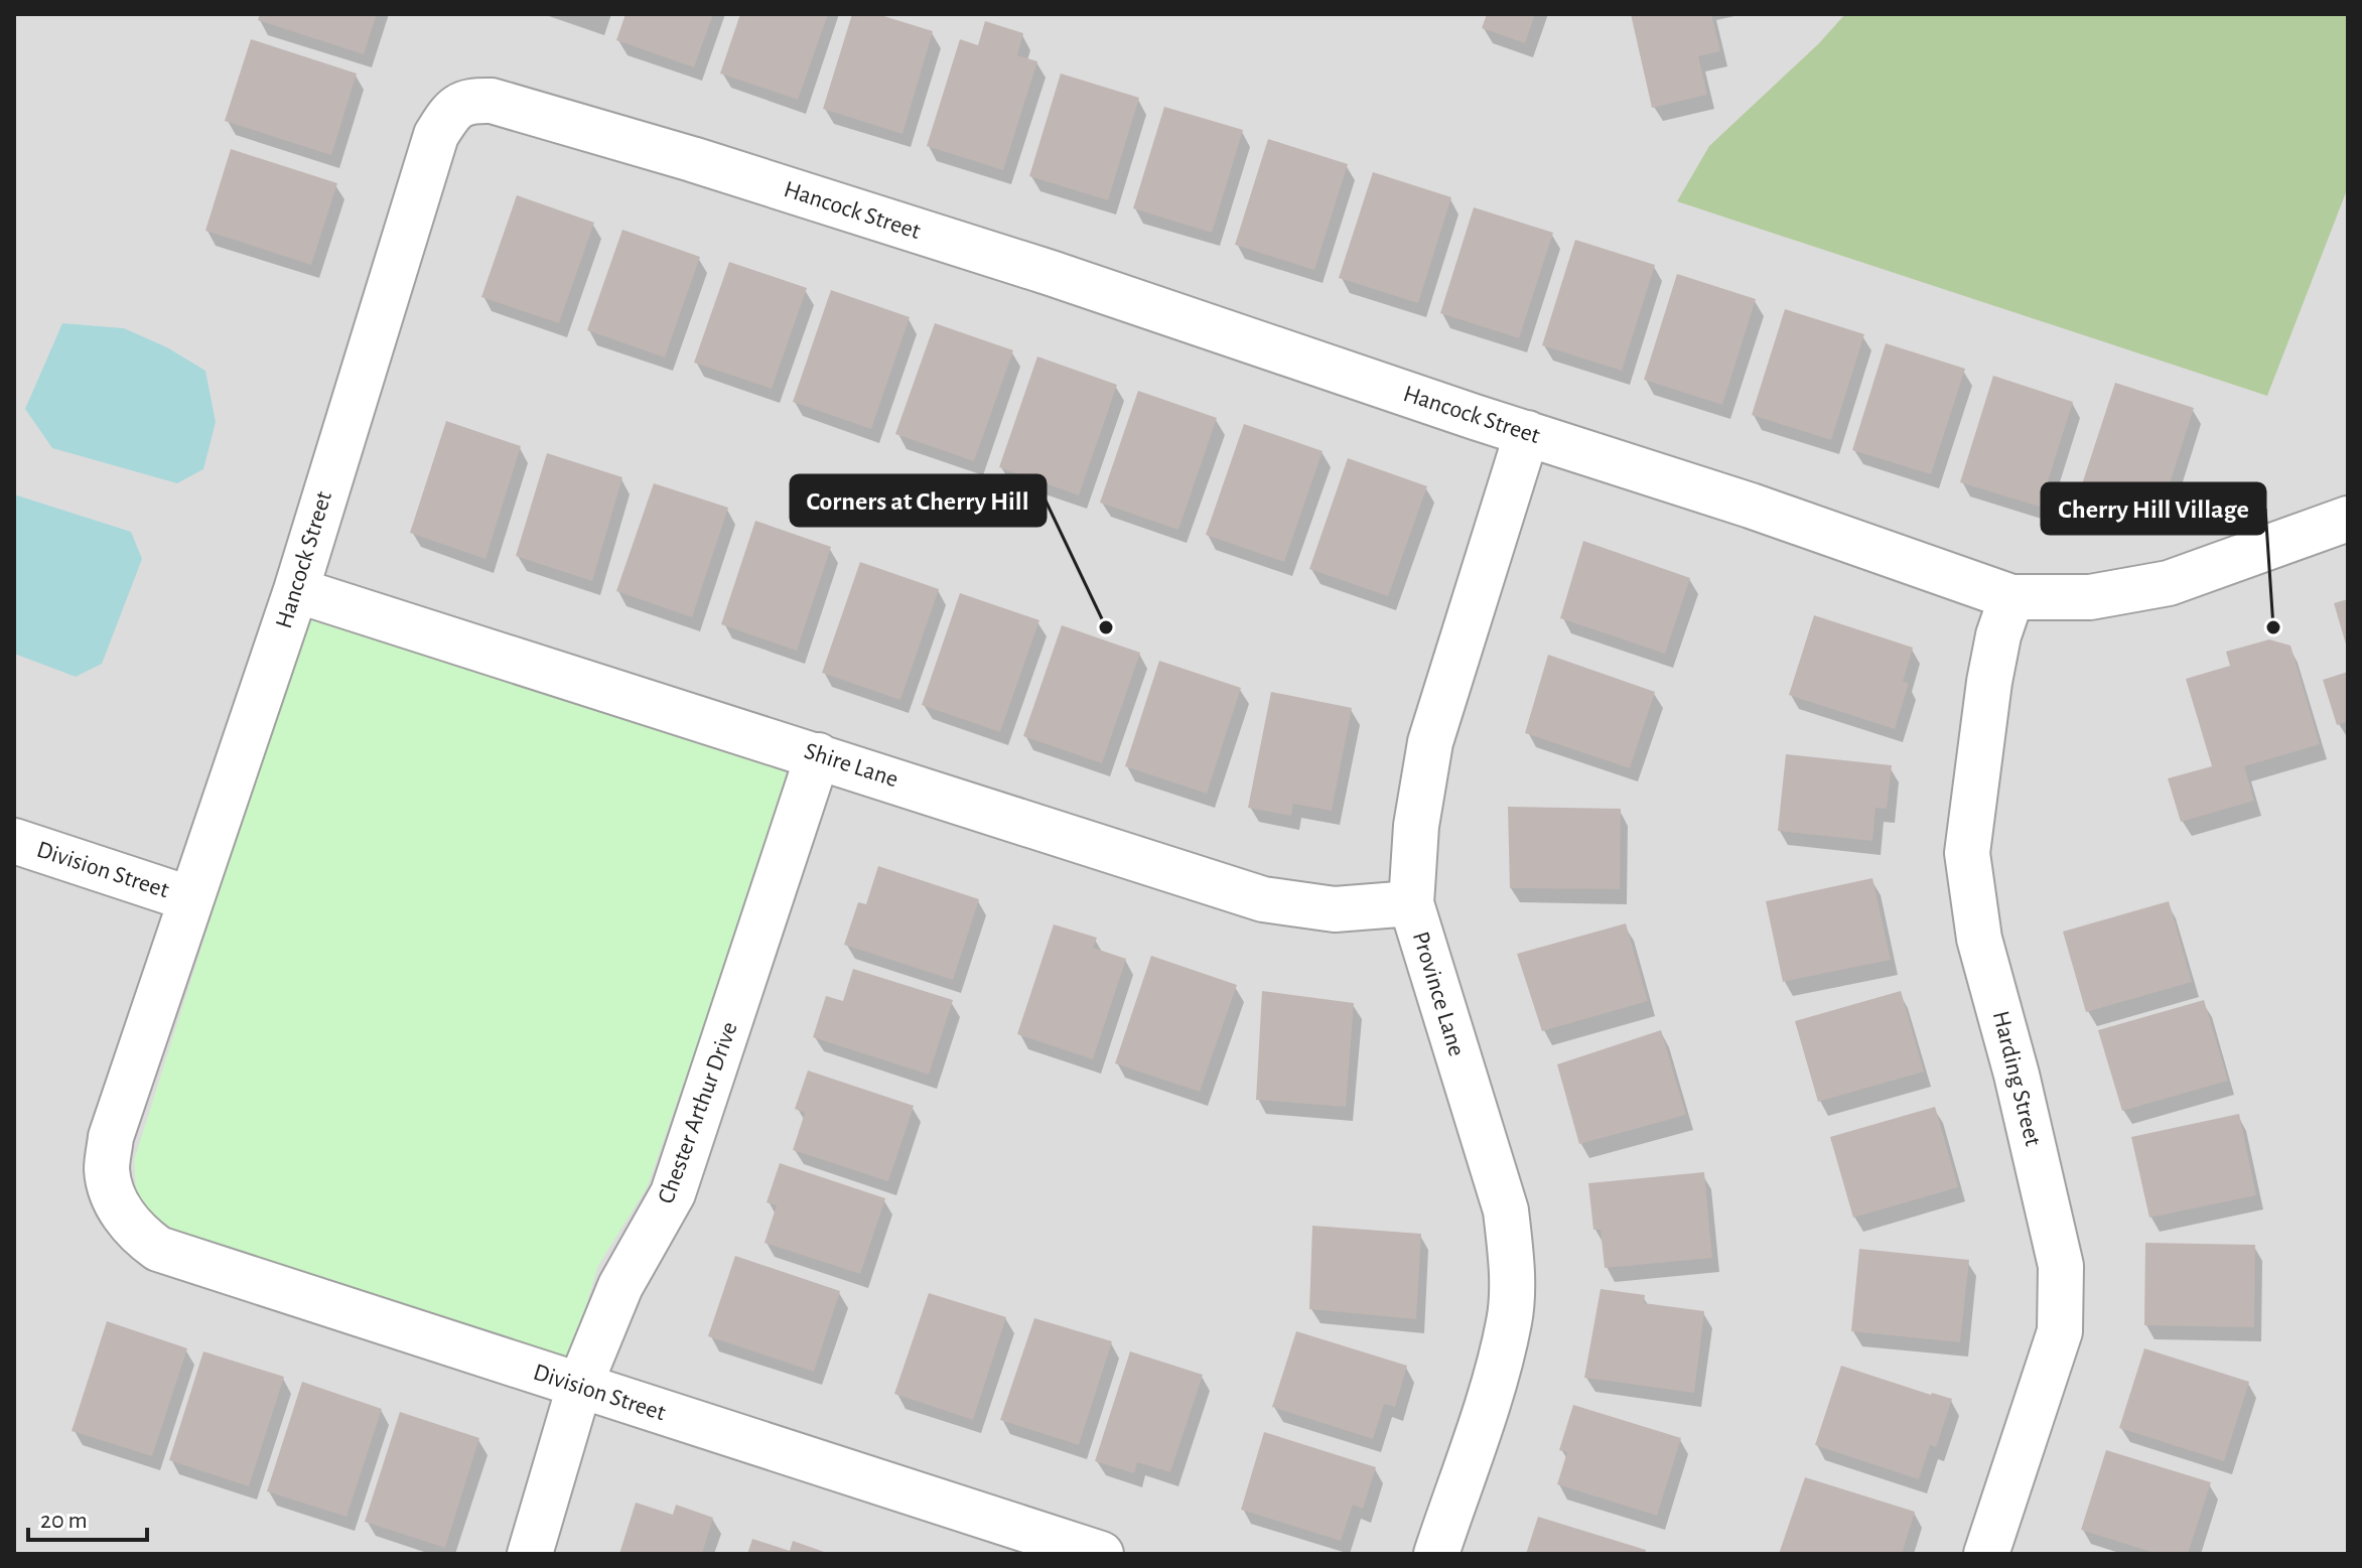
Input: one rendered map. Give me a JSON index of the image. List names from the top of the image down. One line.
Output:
{"streets":{"street":["Hancock Street","Shire Lane","Division Street","Province Lane","Harding Street","Chester Arthur Drive"]},"crossings":[["Hancock Street","Shire Lane"],["Hancock Street","Division Street"],["Hancock Street","Province Lane"],["Hancock Street","Harding Street"],["Shire Lane","Province Lane"],["Shire Lane","Chester Arthur Drive"],["Division Street","Chester Arthur Drive"]],"places":["Corners at Cherry Hill","Cherry Hill Village"],"scale_bar":"20 m"}
